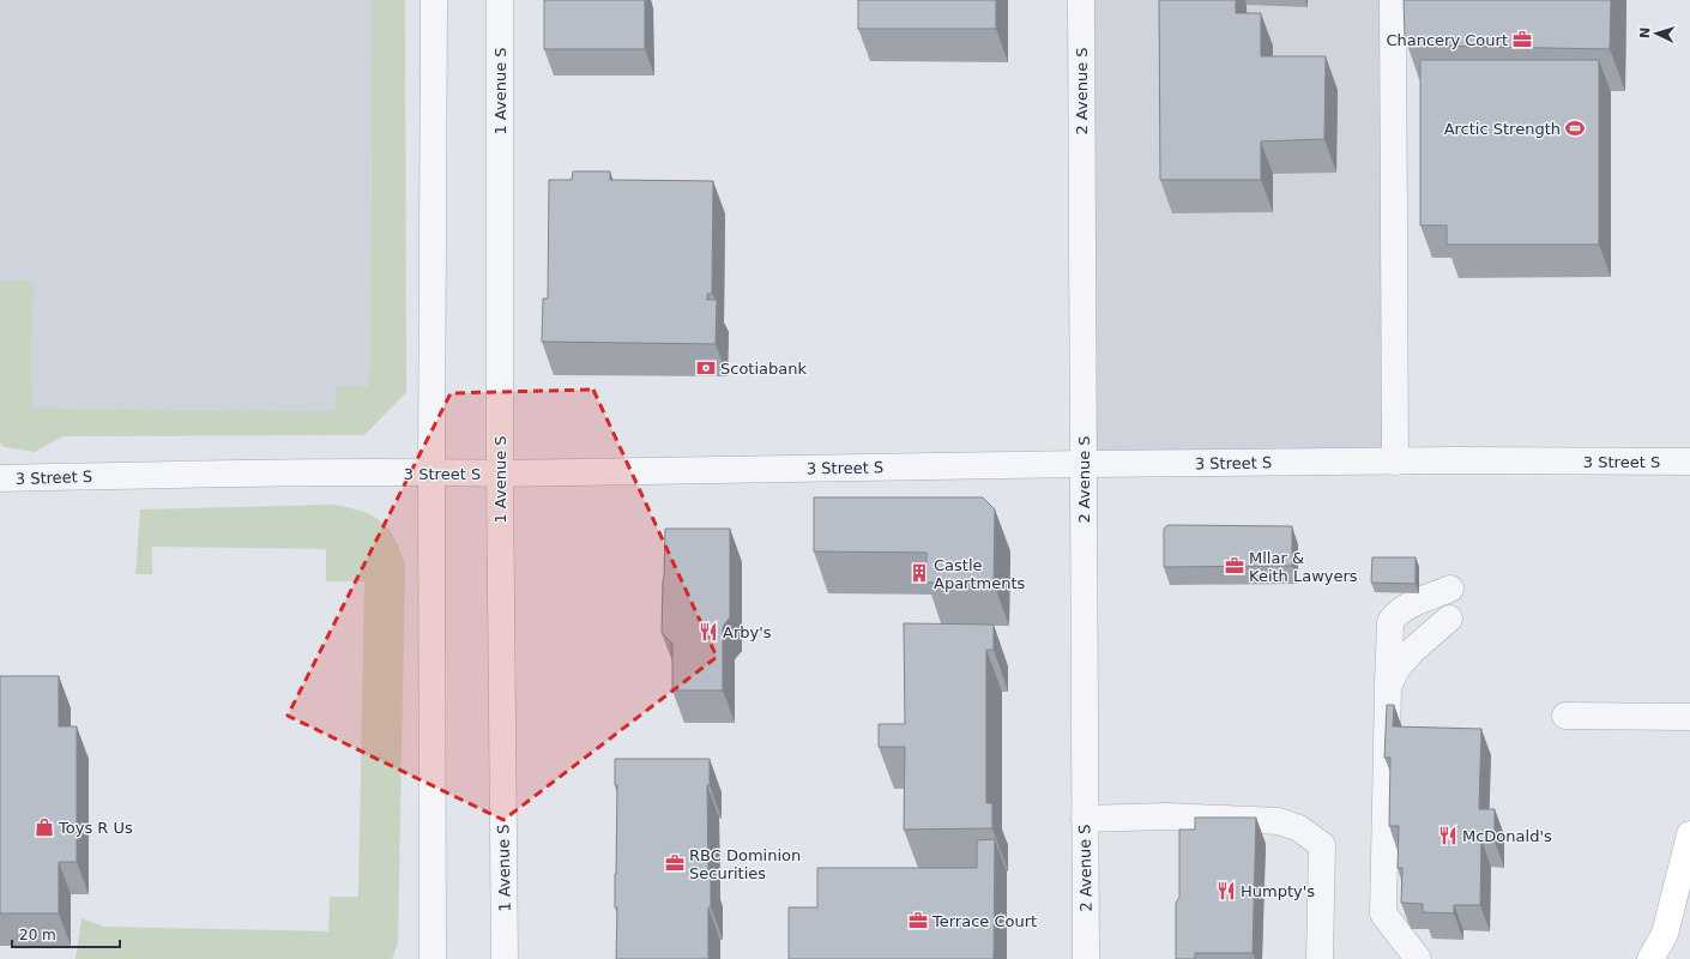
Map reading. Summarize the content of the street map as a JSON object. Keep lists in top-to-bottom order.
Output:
{
  "streets": {
    "street": ["1 Avenue S", "2 Avenue S", "3 Street S"]
  },
  "crossings": [
    ["1 Avenue S", "3 Street S"],
    ["2 Avenue S", "3 Street S"]
  ],
  "places": {
    "office": [
      "Chancery Court",
      "Mllar & Keith Lawyers",
      "RBC Dominion Securities",
      "Terrace Court"
    ],
    "sports": ["Arctic Strength"],
    "bank": ["Scotiabank"],
    "building": ["Castle Apartments"],
    "restaurant": ["Arby's", "McDonald's", "Humpty's"],
    "shop": ["Toys R Us"]
  },
  "scale_bar": "20 m",
  "north": "left"
}
